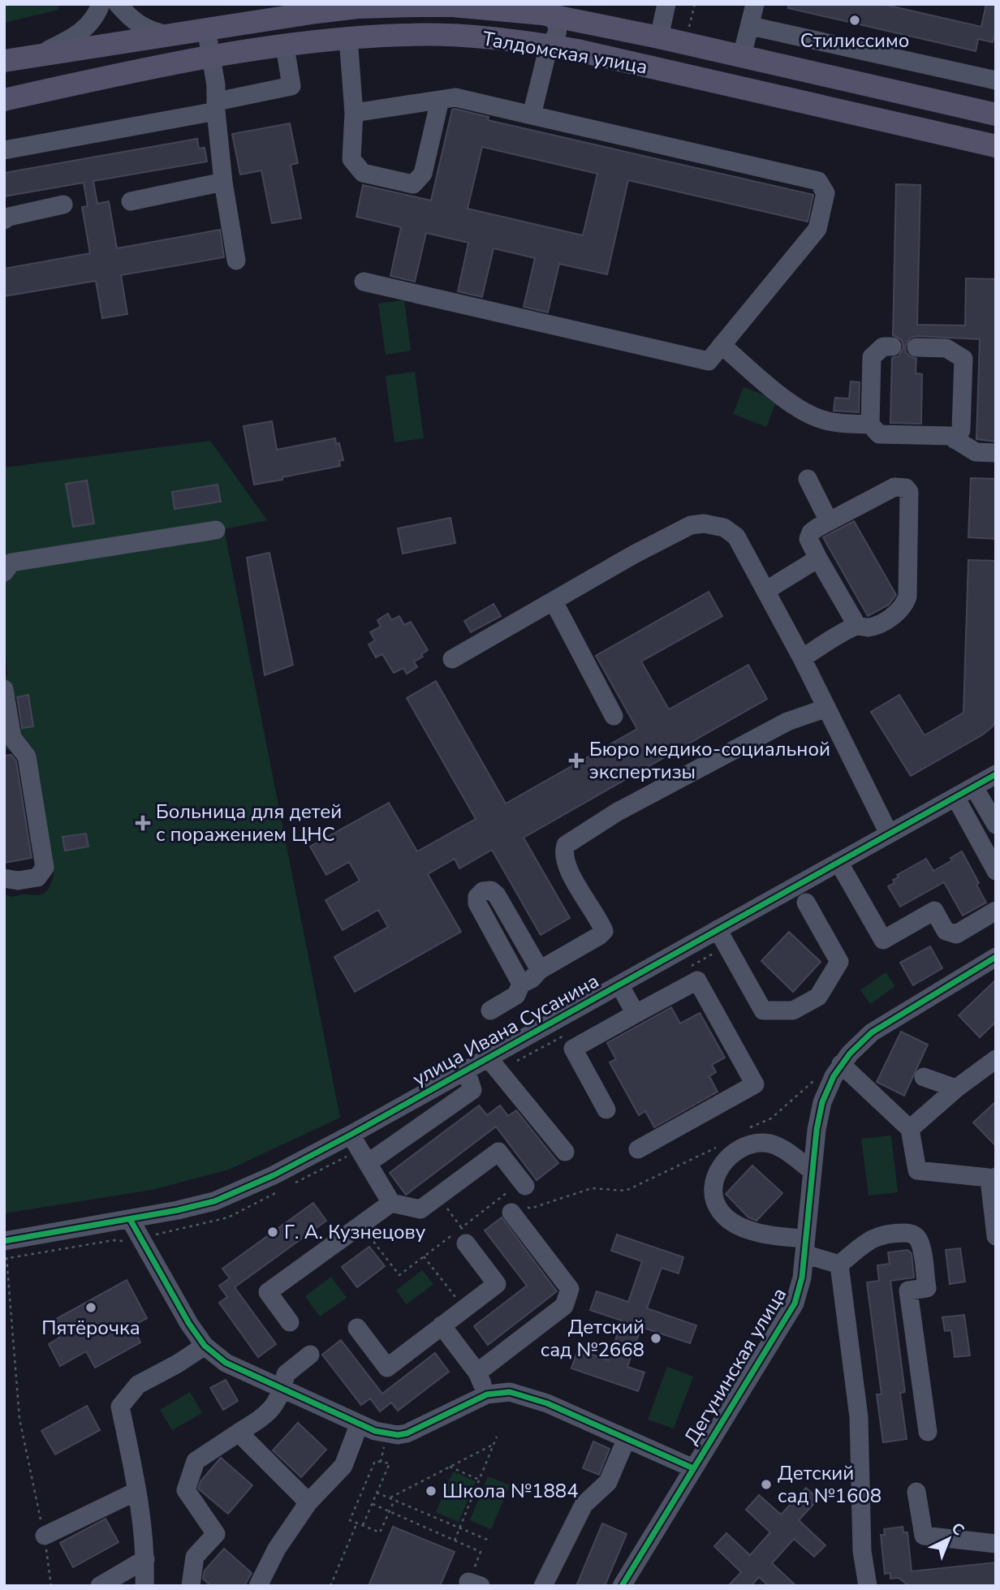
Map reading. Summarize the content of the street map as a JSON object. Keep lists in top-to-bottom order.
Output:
{
  "streets": {
    "main road": ["Талдомская улица"],
    "street": ["улица Ивана Сусанина", "Дегунинская улица"]
  },
  "places": {
    "other": [
      "Стилиссимо",
      "Г. А. Кузнецову",
      "Пятёрочка",
      "Детский сад №2668",
      "Детский сад №1608",
      "Школа №1884"
    ],
    "health": ["Бюро медико-социальной экспертизы", "Больница для детей с поражением ЦНС"]
  },
  "north": "top right"
}
